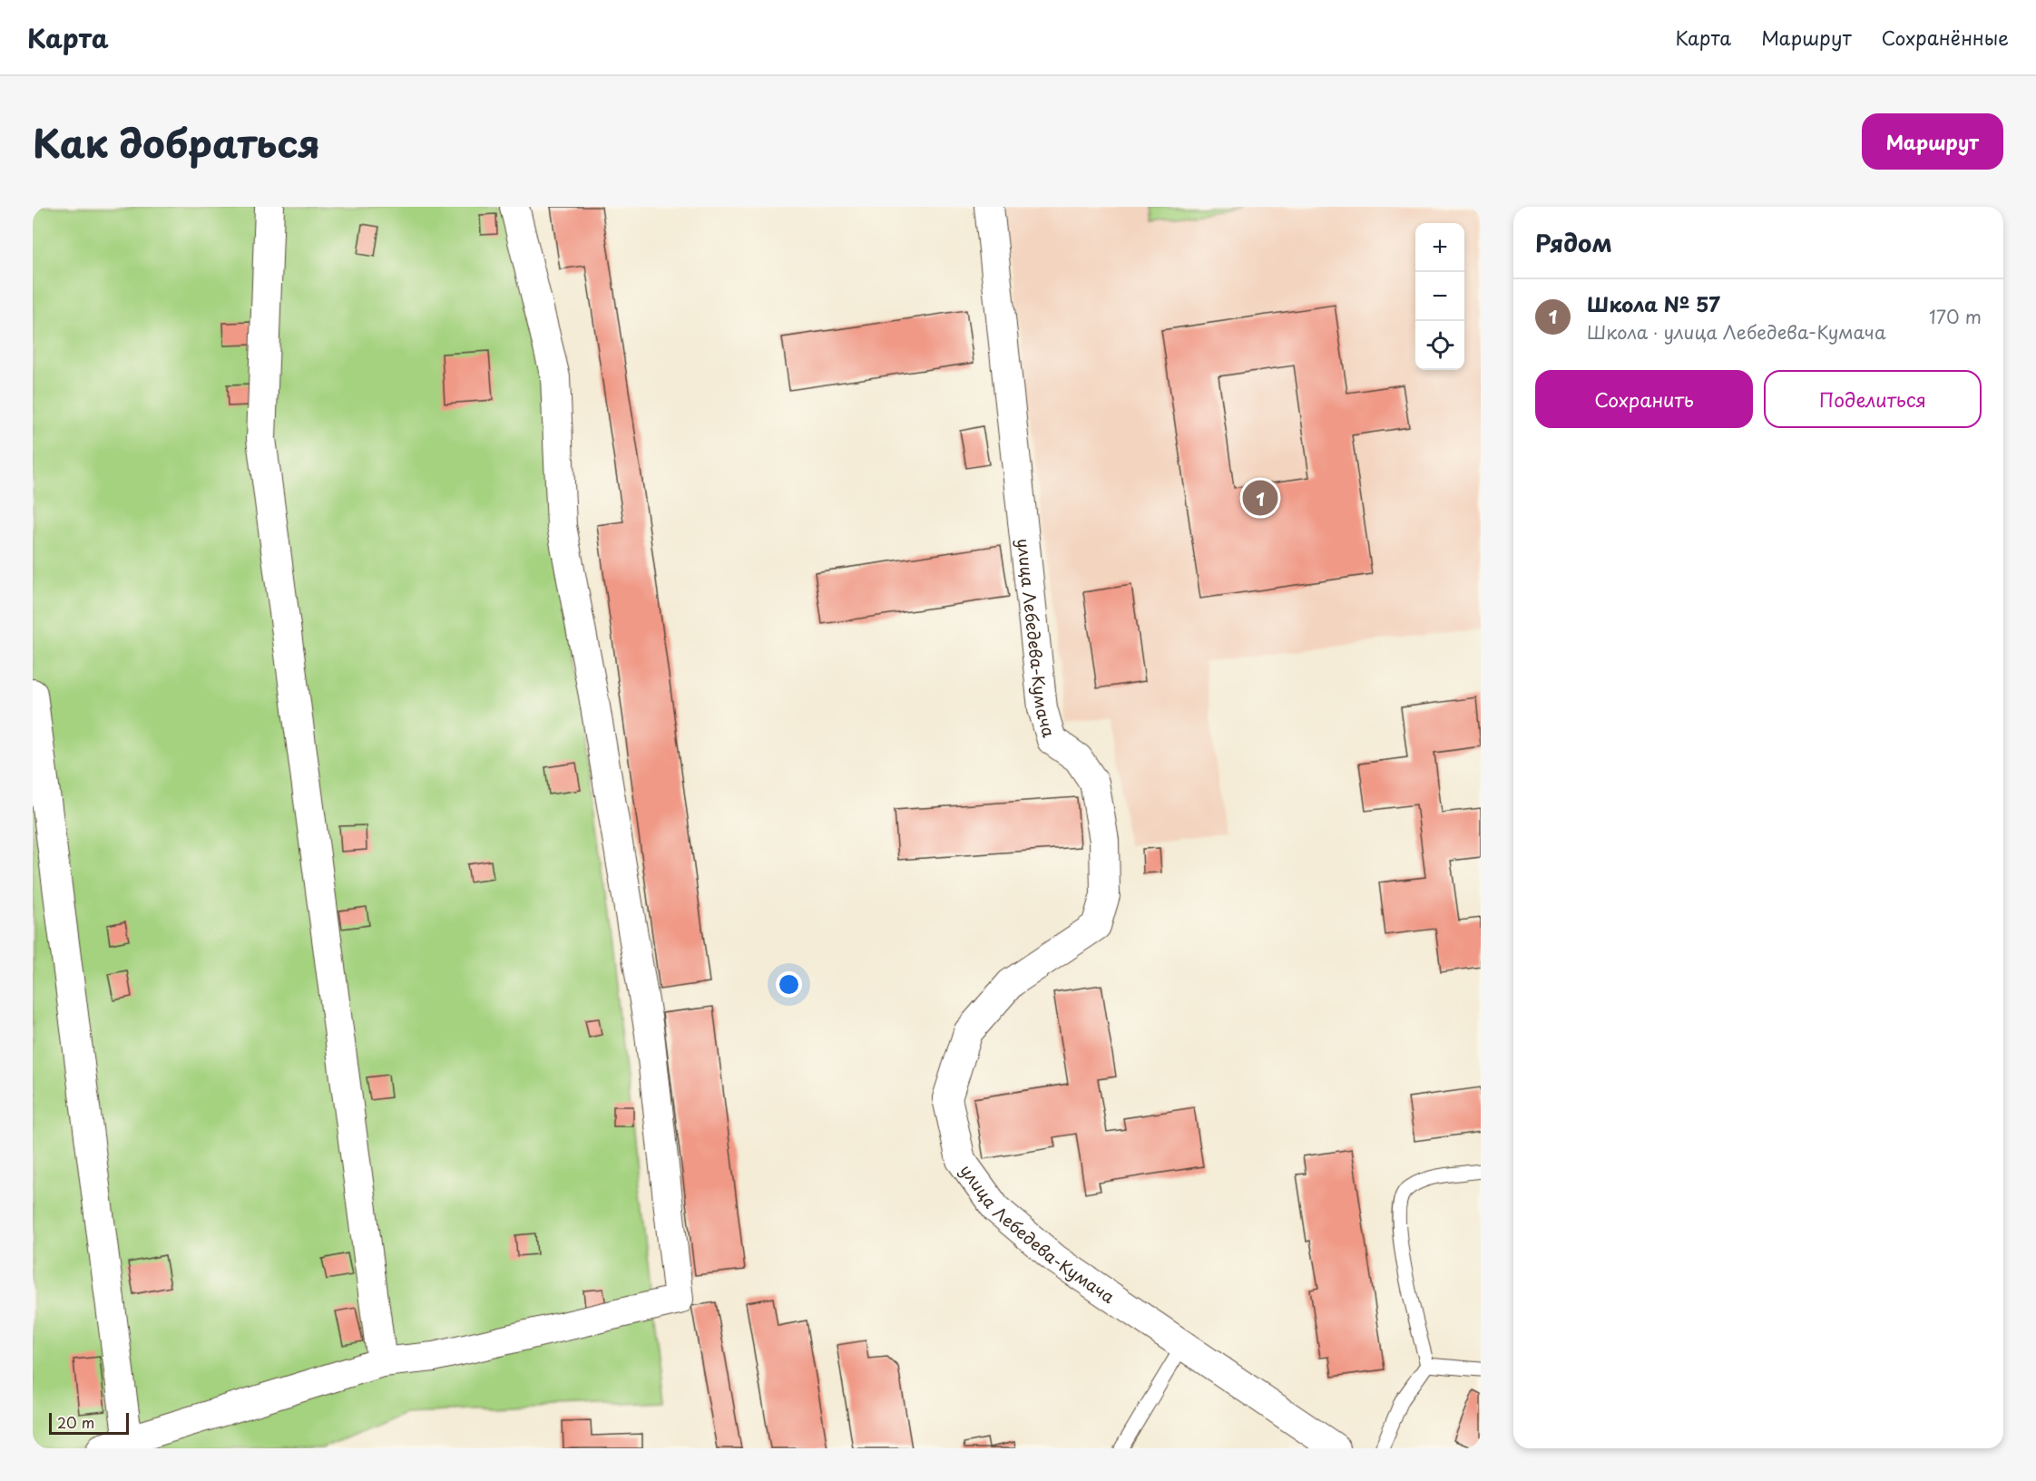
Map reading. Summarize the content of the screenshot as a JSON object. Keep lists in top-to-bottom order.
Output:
{
  "streets": {
    "street": ["улица Лебедева-Кумача"]
  },
  "scale_bar": "20 m",
  "page": {
    "header": "Карта",
    "nav": ["Карта", "Маршрут", "Сохранённые"],
    "title": "Как добраться",
    "buttons": [
      "Маршрут",
      ["Сохранить", "Поделиться"]
    ],
    "heading": "Рядом",
    "map_buttons": ["+", "−"],
    "list": [
      {
        "mark": "1",
        "name": "Школа № 57",
        "note": "Школа · улица Лебедева-Кумача",
        "value": "170 m"
      }
    ],
    "pins": "1",
    "scale": "20 m"
  }
}
